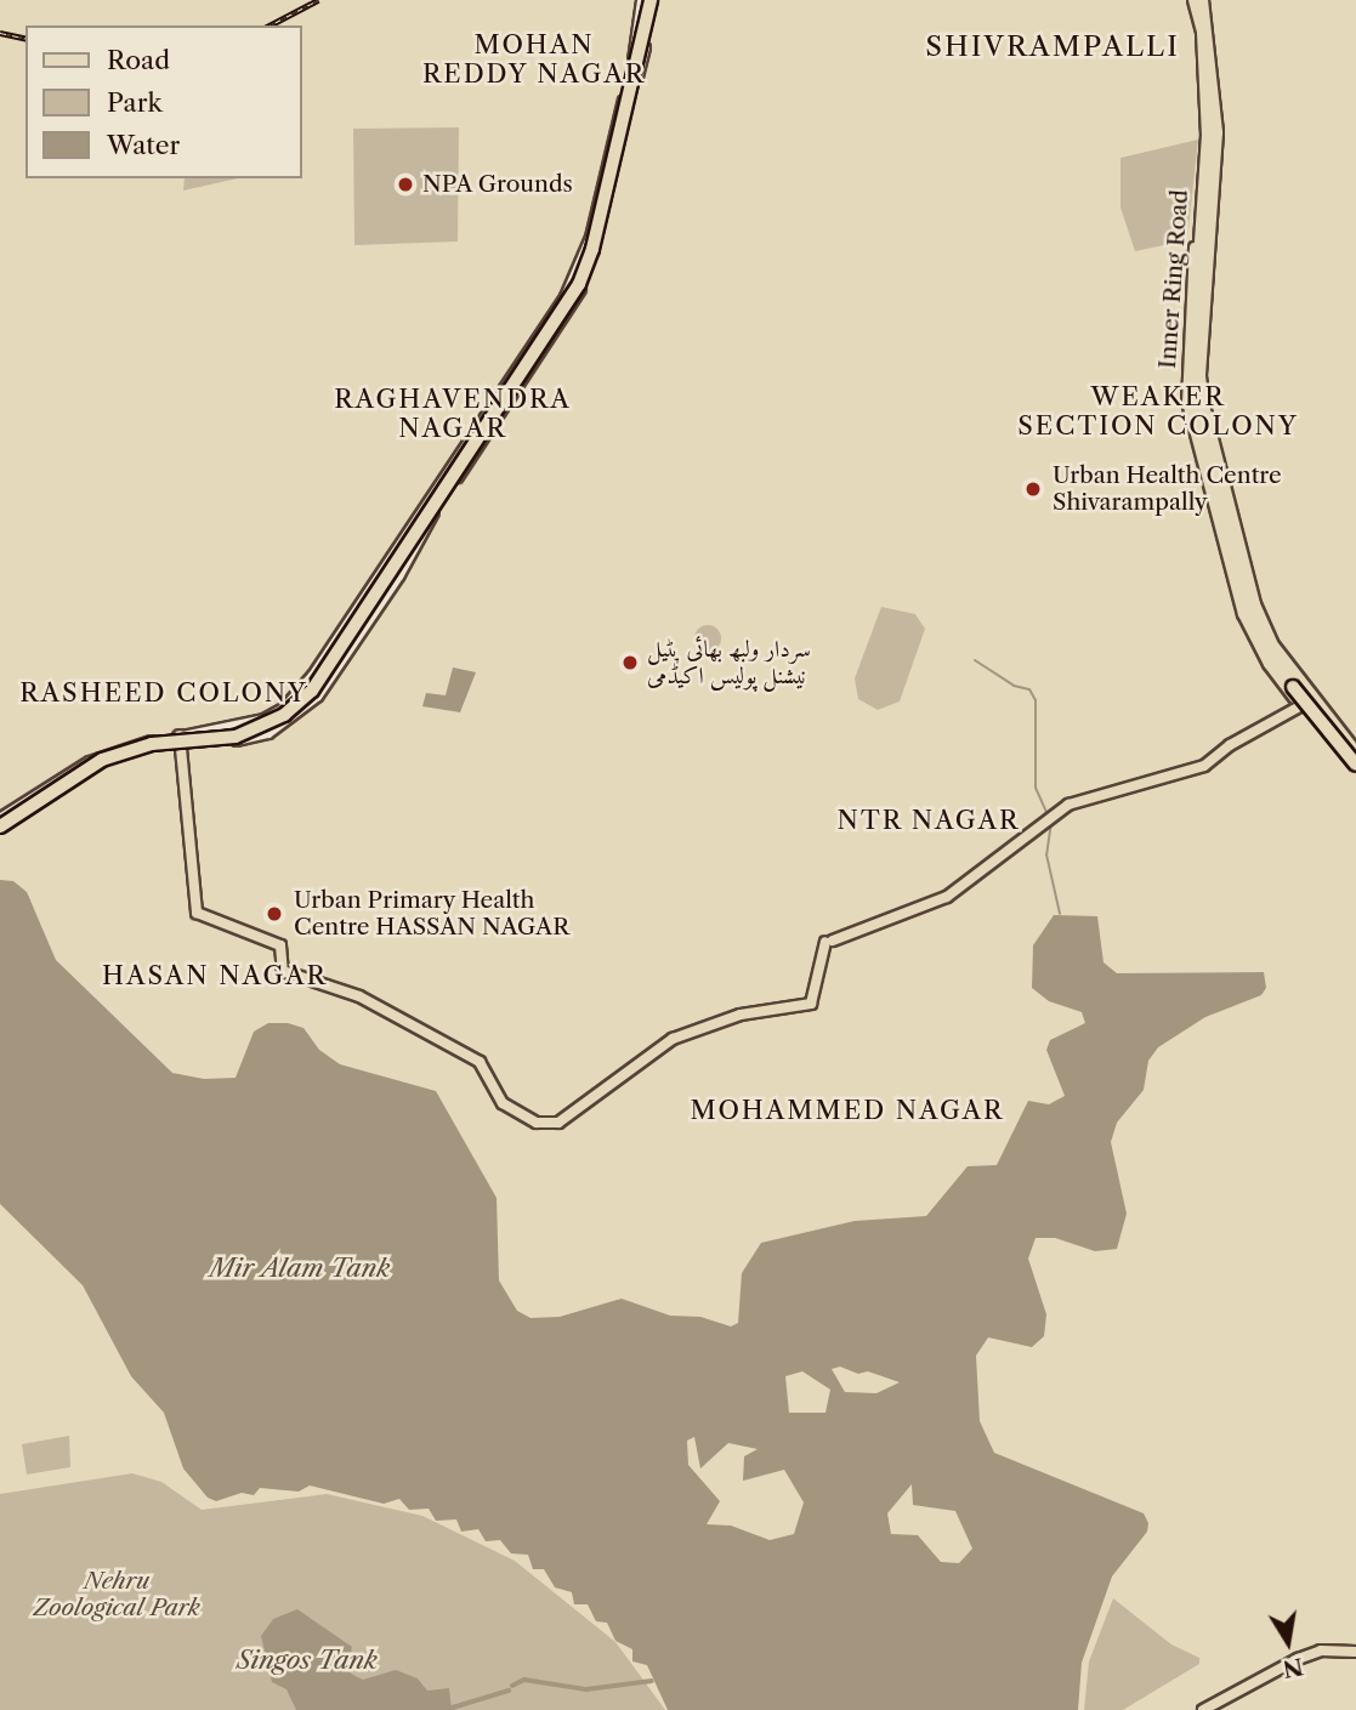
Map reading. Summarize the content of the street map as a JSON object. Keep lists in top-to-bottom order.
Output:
{
  "streets": {
    "main road": ["Inner Ring Road"]
  },
  "districts": [
    "MOHAN REDDY NAGAR",
    "SHIVRAMPALLI",
    "WEAKER SECTION COLONY",
    "RAGHAVENDRA NAGAR",
    "RASHEED COLONY",
    "NTR NAGAR",
    "HASAN NAGAR",
    "MOHAMMED NAGAR"
  ],
  "water": ["Mir Alam Tank", "Singos Tank"],
  "parks": ["Nehru Zoological Park"],
  "places": [
    "NPA Grounds",
    "Urban Health Centre Shivarampally",
    "سردار ولبھ بھائی پٹیل نیشنل پولیس اکیڈمی",
    "Urban Primary Health Centre HASSAN NAGAR"
  ],
  "legend": ["Road", "Park", "Water"],
  "north": "bottom"
}
